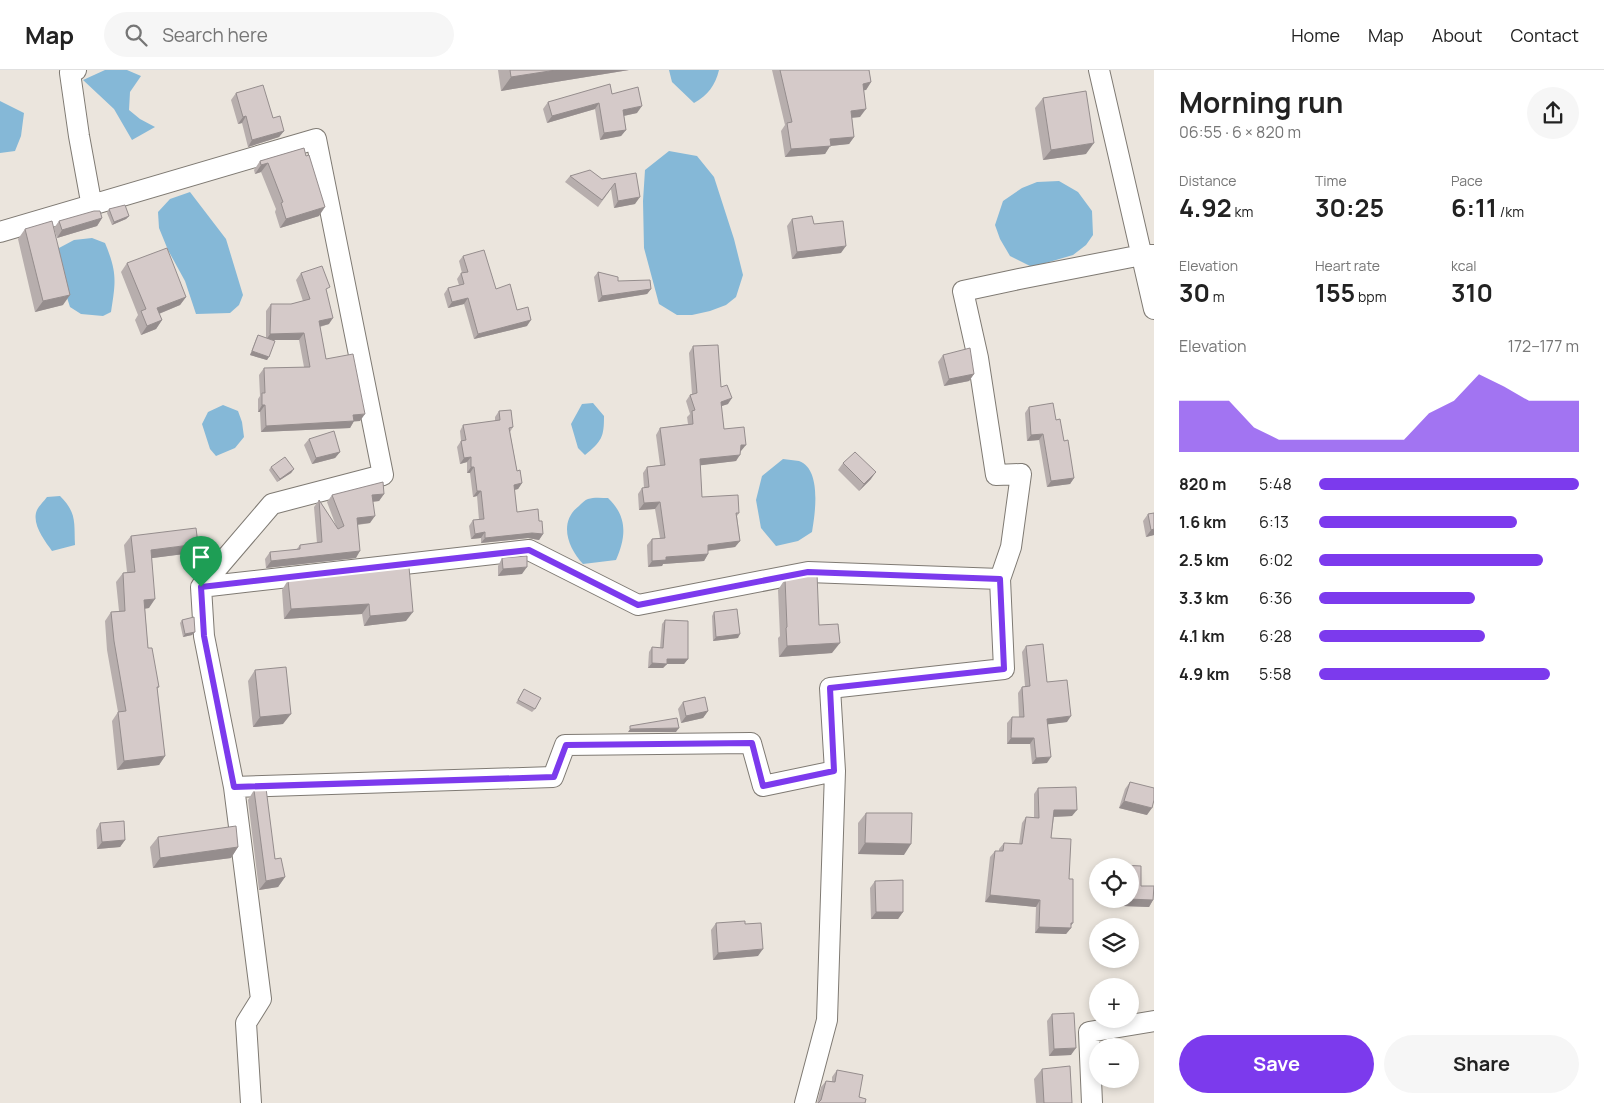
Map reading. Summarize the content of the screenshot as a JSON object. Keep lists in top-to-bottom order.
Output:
{
  "page": {
    "header": "Map",
    "search": "Search here",
    "nav": [
      "Home",
      "Map",
      "About",
      "Contact"
    ],
    "heading": ["Morning run", "06:55 · 6 × 820 m"],
    "stats": [
      ["Distance", "4.92 km"],
      ["Time", "30:25"],
      ["Pace", "6:11 /km"],
      ["Elevation", "30 m"],
      ["Heart rate", "155 bpm"],
      ["kcal", "310"]
    ],
    "chart": ["Elevation", "172–177 m"],
    "list": [
      {
        "name": "820 m",
        "note": "5:48"
      },
      {
        "name": "1.6 km",
        "note": "6:13"
      },
      {
        "name": "2.5 km",
        "note": "6:02"
      },
      {
        "name": "3.3 km",
        "note": "6:36"
      },
      {
        "name": "4.1 km",
        "note": "6:28"
      },
      {
        "name": "4.9 km",
        "note": "5:58"
      }
    ],
    "map_buttons": ["+", "−"],
    "buttons": ["Save", "Share"]
  }
}
